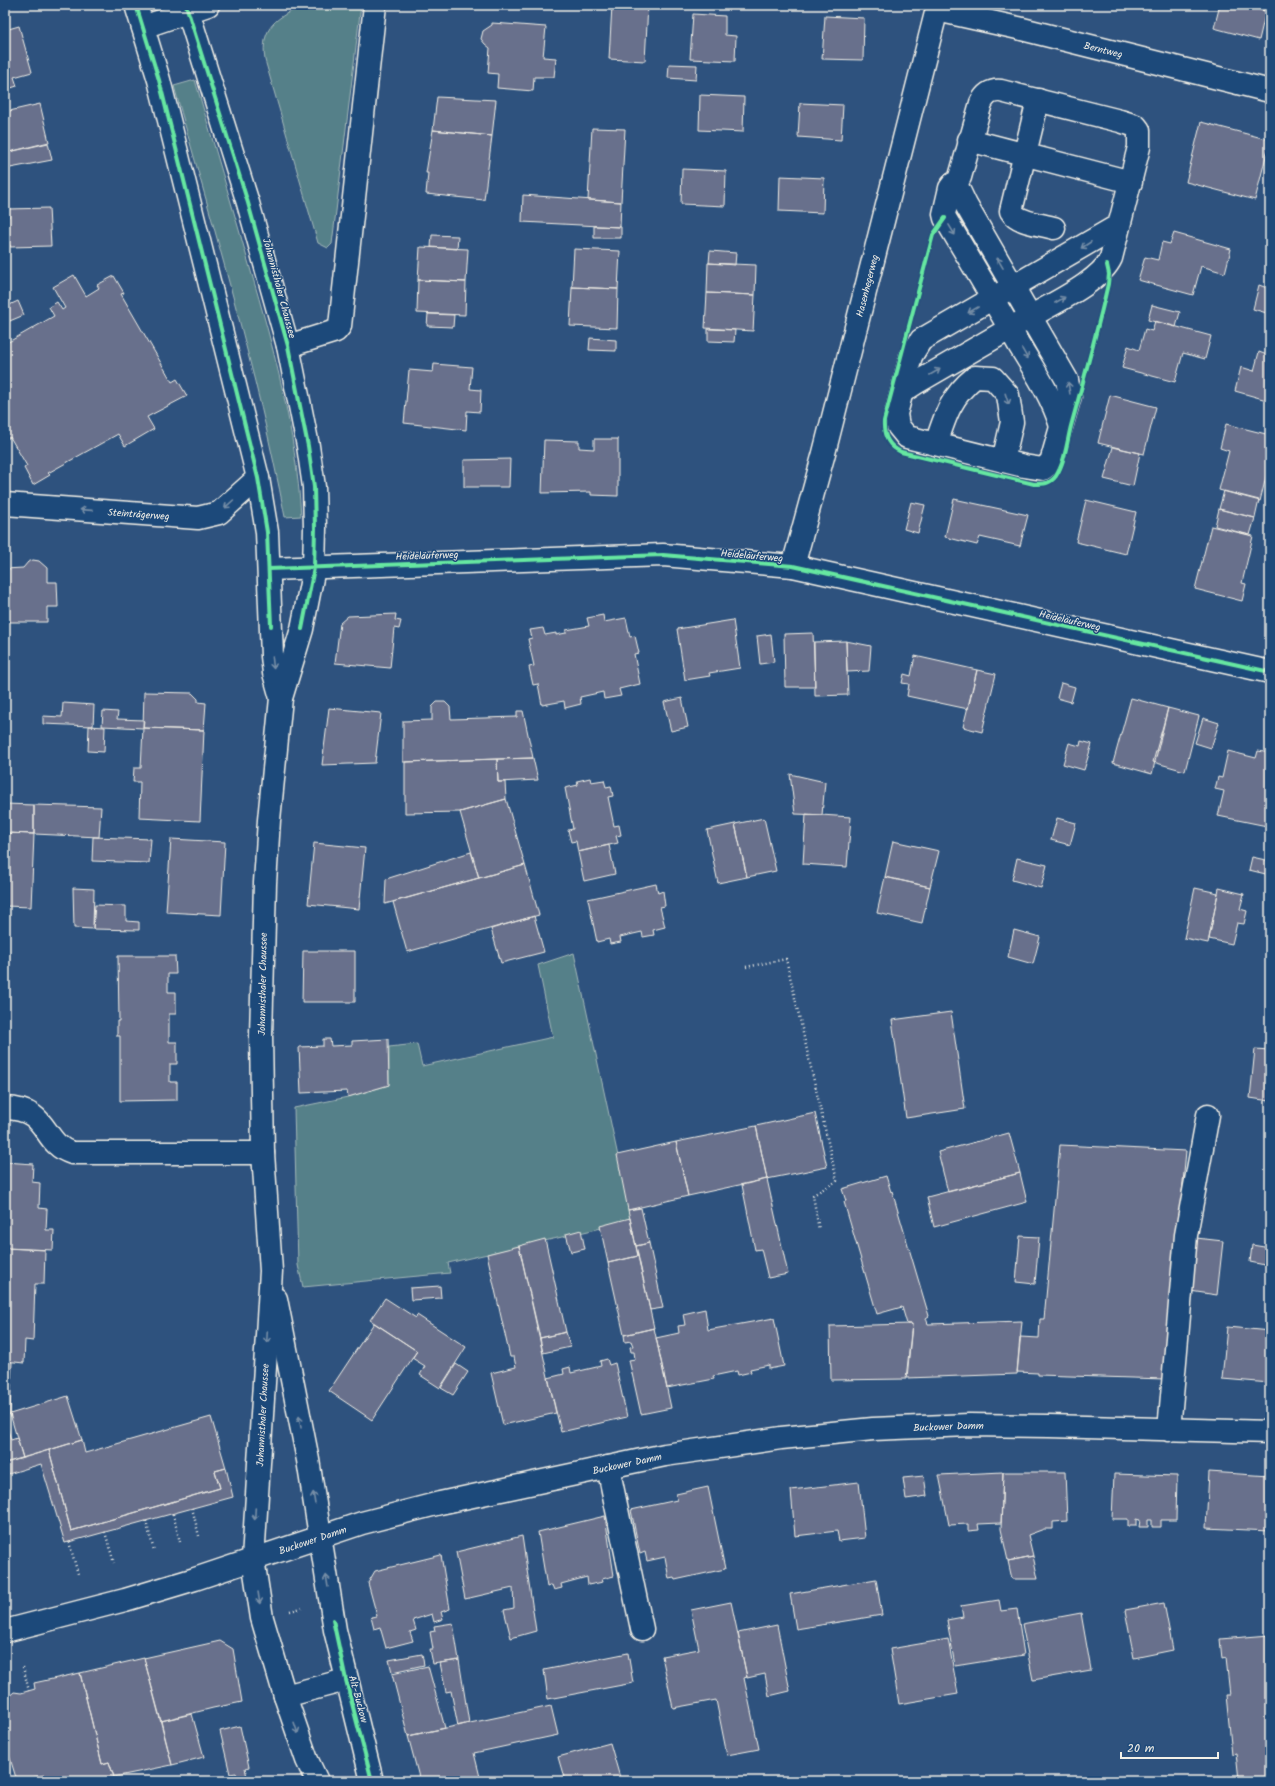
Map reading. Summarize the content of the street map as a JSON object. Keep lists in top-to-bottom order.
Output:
{
  "streets": {
    "main road": [
      "Berntweg",
      "Hasenhegerweg",
      "Johannisthaler Chaussee",
      "Steinträgerweg",
      "Heideläuferweg",
      "Buckower Damm",
      "Alt-Buckow"
    ]
  },
  "crossings": [
    ["Berntweg", "Hasenhegerweg"],
    ["Hasenhegerweg", "Heideläuferweg"],
    ["Johannisthaler Chaussee", "Steinträgerweg"],
    ["Johannisthaler Chaussee", "Heideläuferweg"],
    ["Johannisthaler Chaussee", "Buckower Damm"],
    ["Johannisthaler Chaussee", "Alt-Buckow"],
    ["Buckower Damm", "Alt-Buckow"]
  ],
  "one_way": ["Steinträgerweg"],
  "scale_bar": "20 m"
}
